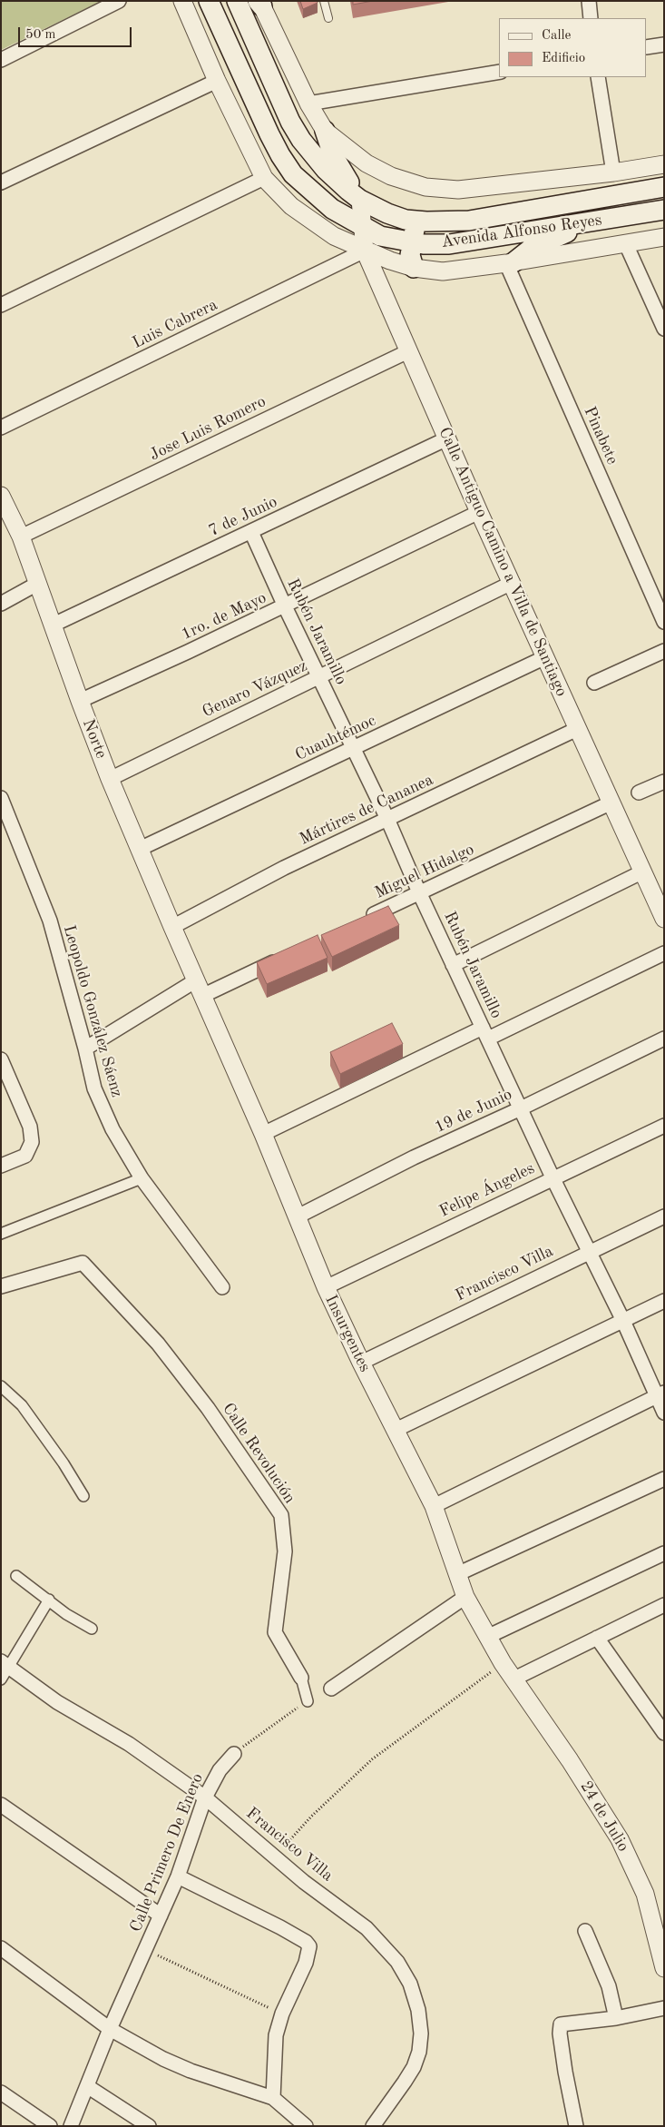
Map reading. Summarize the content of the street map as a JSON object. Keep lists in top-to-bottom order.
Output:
{
  "streets": {
    "main road": ["Avenida Alfonso Reyes"],
    "street": [
      "Luis Cabrera",
      "Jose Luis Romero",
      "Pinabete",
      "7 de Junio",
      "Calle Antiguo Camino a Villa de Santiago",
      "1ro. de Mayo",
      "Rubén Jaramillo",
      "Genaro Vázquez",
      "Cuauhtémoc",
      "Norte",
      "Mártires de Cananea",
      "Miguel Hidalgo",
      "Leopoldo González Sáenz",
      "19 de Junio",
      "Felipe Ángeles",
      "Francisco Villa",
      "Insurgentes",
      "Calle Revolución",
      "24 de Julio",
      "Calle Primero De Enero"
    ]
  },
  "crossings": [
    ["Avenida Alfonso Reyes", "Calle Antiguo Camino a Villa de Santiago"],
    ["Luis Cabrera", "Calle Antiguo Camino a Villa de Santiago"],
    ["Jose Luis Romero", "Calle Antiguo Camino a Villa de Santiago"],
    ["Jose Luis Romero", "Norte"],
    ["7 de Junio", "Calle Antiguo Camino a Villa de Santiago"],
    ["7 de Junio", "Rubén Jaramillo"],
    ["7 de Junio", "Norte"],
    ["Calle Antiguo Camino a Villa de Santiago", "1ro. de Mayo"],
    ["Calle Antiguo Camino a Villa de Santiago", "Genaro Vázquez"],
    ["Calle Antiguo Camino a Villa de Santiago", "Cuauhtémoc"],
    ["Calle Antiguo Camino a Villa de Santiago", "Mártires de Cananea"],
    ["Calle Antiguo Camino a Villa de Santiago", "Miguel Hidalgo"],
    ["1ro. de Mayo", "Rubén Jaramillo"],
    ["1ro. de Mayo", "Norte"],
    ["Rubén Jaramillo", "Genaro Vázquez"],
    ["Rubén Jaramillo", "Cuauhtémoc"],
    ["Rubén Jaramillo", "Mártires de Cananea"],
    ["Rubén Jaramillo", "Miguel Hidalgo"],
    ["Rubén Jaramillo", "19 de Junio"],
    ["Rubén Jaramillo", "Felipe Ángeles"],
    ["Rubén Jaramillo", "Francisco Villa"],
    ["Genaro Vázquez", "Norte"],
    ["Cuauhtémoc", "Norte"],
    ["Norte", "Mártires de Cananea"],
    ["Norte", "Insurgentes"],
    ["19 de Junio", "Insurgentes"],
    ["Felipe Ángeles", "Insurgentes"],
    ["Francisco Villa", "Insurgentes"],
    ["Francisco Villa", "Calle Primero De Enero"],
    ["Insurgentes", "24 de Julio"]
  ],
  "legend": ["Calle", "Edificio"],
  "scale_bar": "50 m"
}
